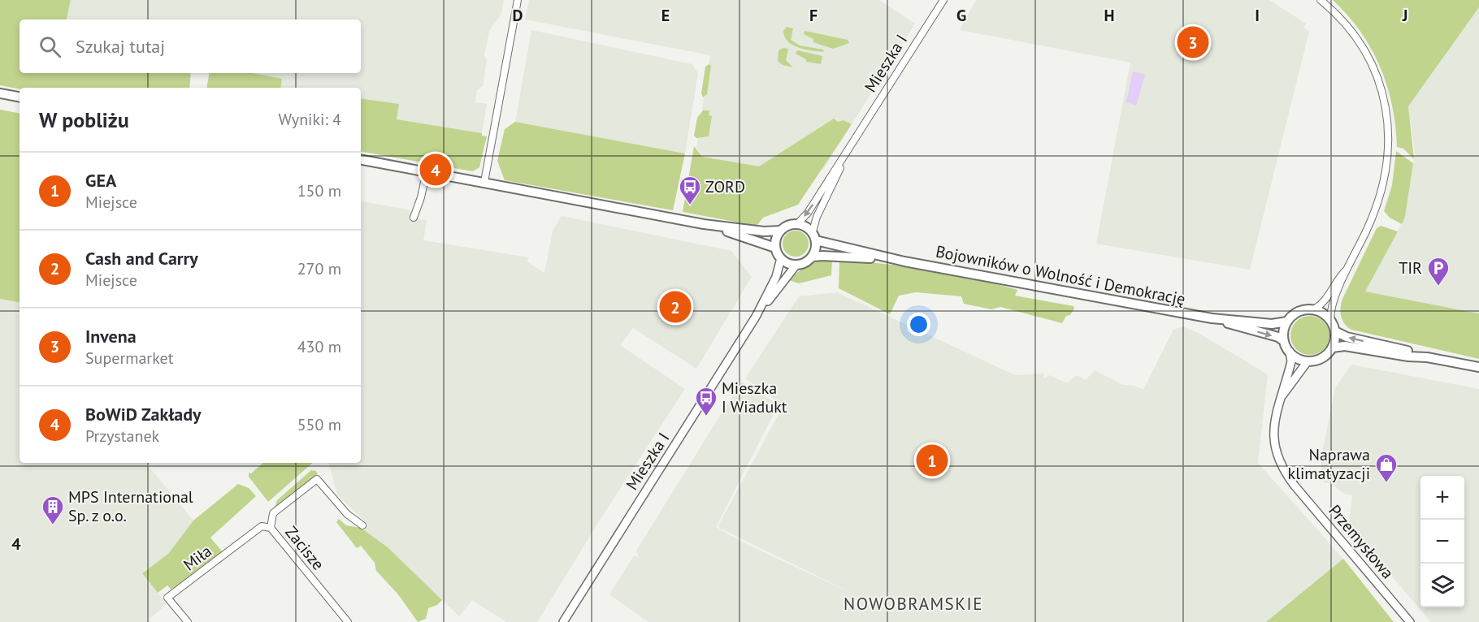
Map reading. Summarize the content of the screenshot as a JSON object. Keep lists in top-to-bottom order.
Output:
{
  "streets": {
    "main road": ["Bojowników o Wolność i Demokrację"],
    "street": [
      "Mieszka I",
      "Przemysłowa",
      "Zacisze",
      "Miła"
    ]
  },
  "crossings": [
    ["Mieszka I", "Bojowników o Wolność i Demokrację"],
    ["Bojowników o Wolność i Demokrację", "Przemysłowa"],
    ["Zacisze", "Miła"]
  ],
  "districts": ["NOWOBRAMSKIE"],
  "places": {
    "bus stop": ["ZORD", "Mieszka I Wiadukt"],
    "parking": ["TIR"],
    "shop": ["Naprawa klimatyzacji"],
    "building": ["MPS International Sp. z o.o."]
  },
  "page": {
    "search": "Szukaj tutaj",
    "pins": [
      "3",
      "4",
      "2",
      "1"
    ],
    "heading": ["W pobliżu", "Wyniki: 4"],
    "list": [
      {
        "mark": "1",
        "name": "GEA",
        "note": "Miejsce",
        "value": "150 m"
      },
      {
        "mark": "2",
        "name": "Cash and Carry",
        "note": "Miejsce",
        "value": "270 m"
      },
      {
        "mark": "3",
        "name": "Invena",
        "note": "Supermarket",
        "value": "430 m"
      },
      {
        "mark": "4",
        "name": "BoWiD Zakłady",
        "note": "Przystanek",
        "value": "550 m"
      }
    ],
    "map_buttons": ["+", "−"]
  },
  "grid": {
    "columns": [
      "D",
      "E",
      "F",
      "G",
      "H",
      "I",
      "J"
    ],
    "rows": ["4"]
  }
}
